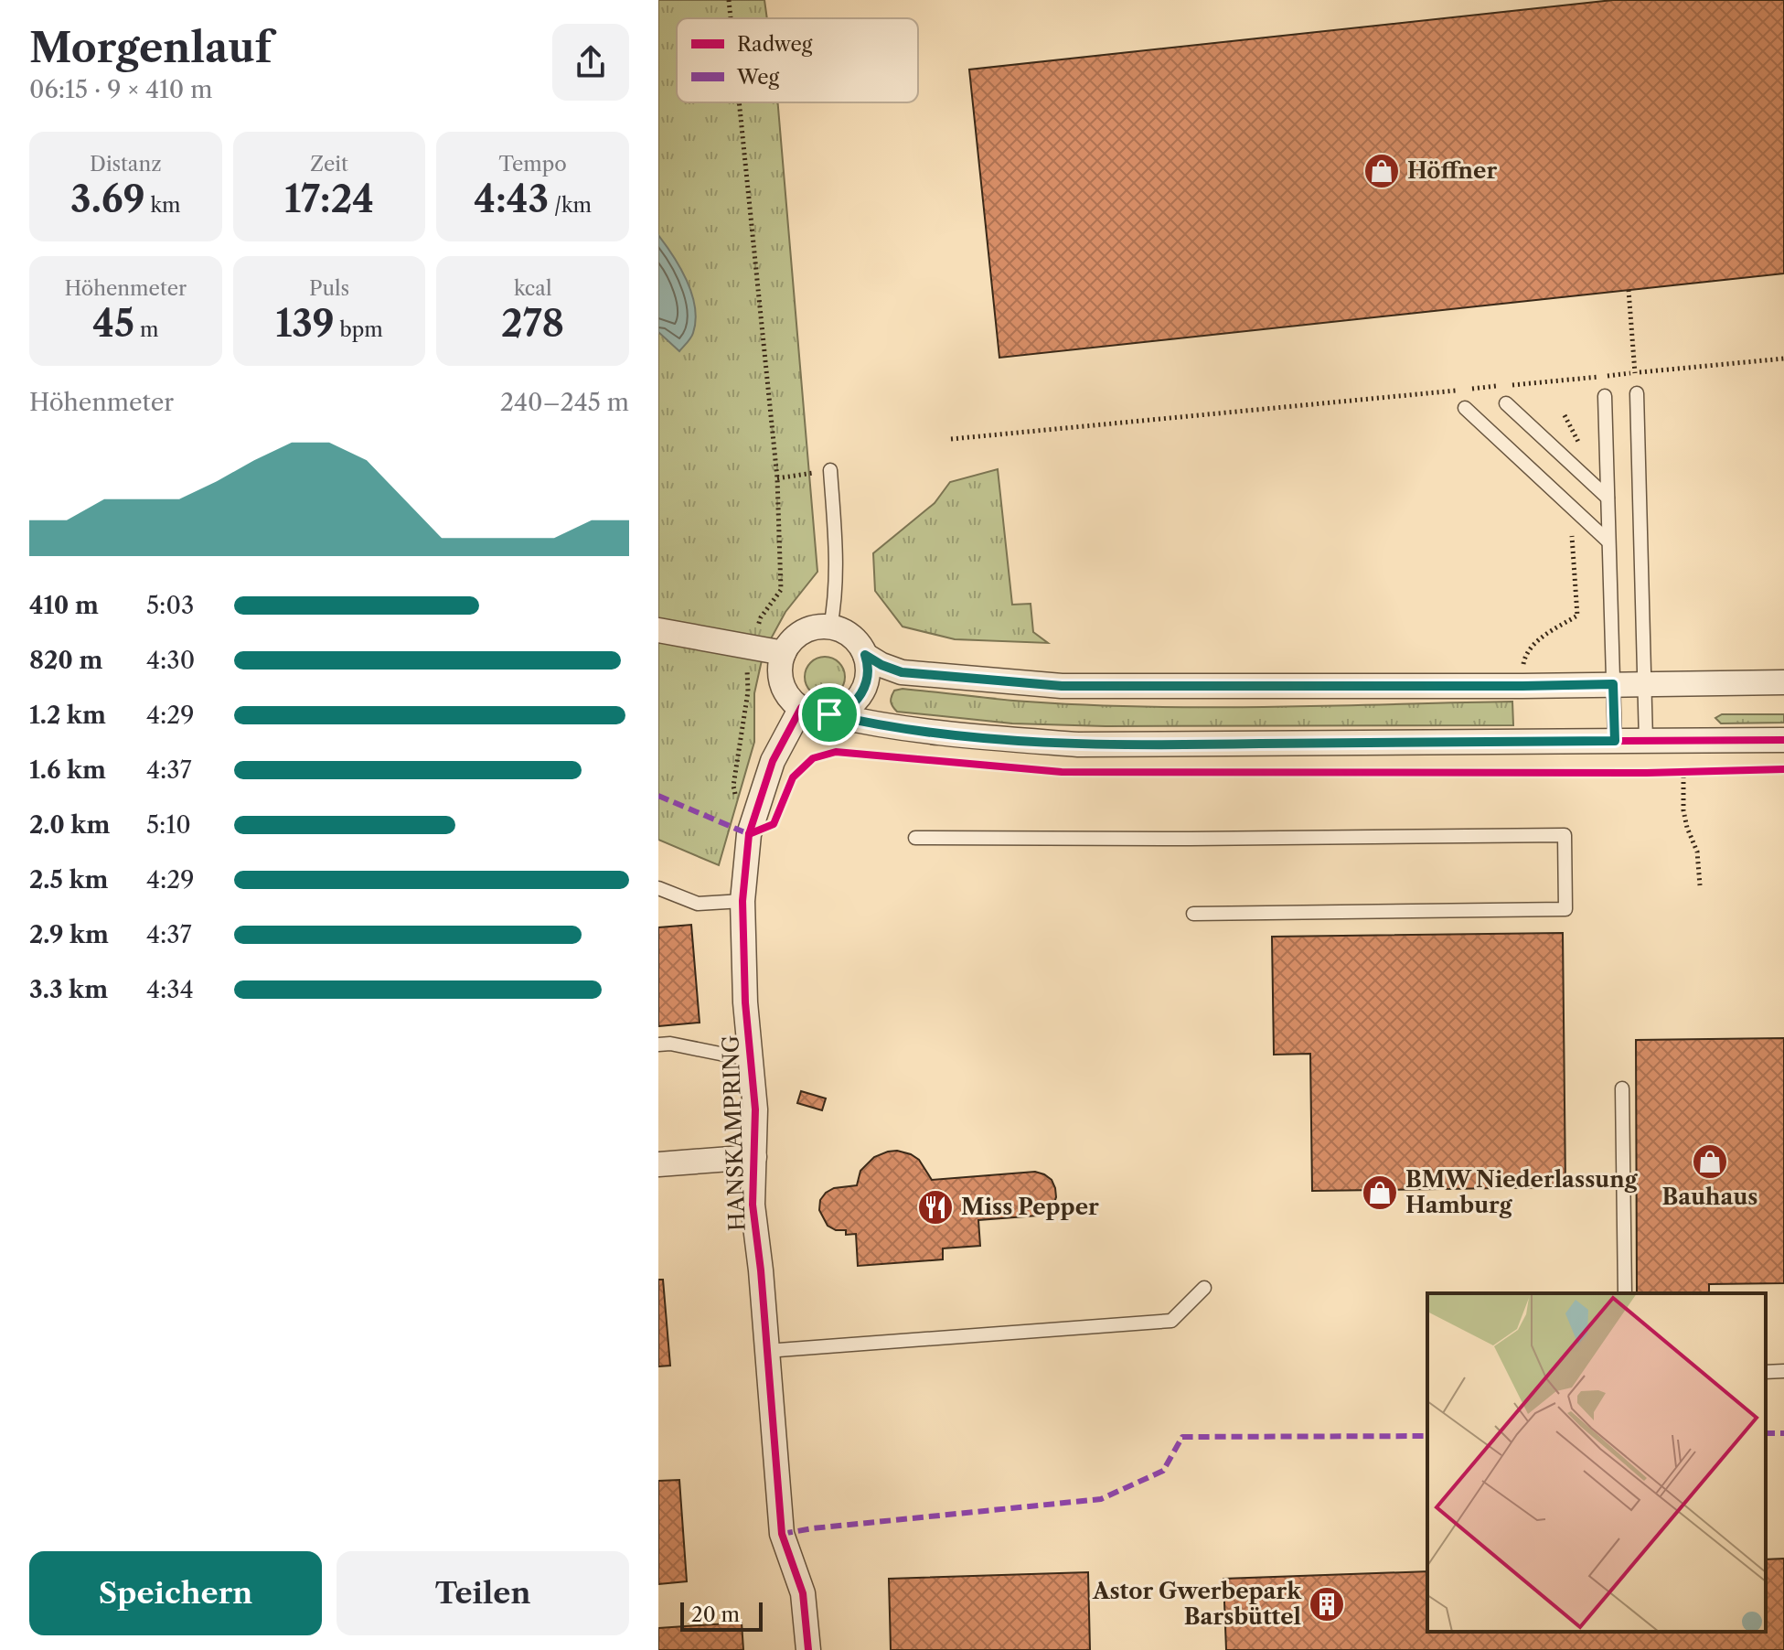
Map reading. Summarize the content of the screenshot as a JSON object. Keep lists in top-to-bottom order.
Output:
{
  "streets": {
    "street": ["HANSKAMPRING"]
  },
  "places": {
    "shop": ["Höffner", "Bauhaus", "BMW Niederlassung Hamburg"],
    "restaurant": ["Miss Pepper"],
    "building": ["Astor Gwerbepark Barsbüttel"]
  },
  "legend": ["Radweg", "Weg"],
  "scale_bar": "20 m",
  "page": {
    "heading": ["Morgenlauf", "06:15 · 9 × 410 m"],
    "stats": [
      ["Distanz", "3.69 km"],
      ["Zeit", "17:24"],
      ["Tempo", "4:43 /km"],
      ["Höhenmeter", "45 m"],
      ["Puls", "139 bpm"],
      ["kcal", "278"]
    ],
    "chart": ["Höhenmeter", "240–245 m"],
    "list": [
      {
        "name": "410 m",
        "note": "5:03"
      },
      {
        "name": "820 m",
        "note": "4:30"
      },
      {
        "name": "1.2 km",
        "note": "4:29"
      },
      {
        "name": "1.6 km",
        "note": "4:37"
      },
      {
        "name": "2.0 km",
        "note": "5:10"
      },
      {
        "name": "2.5 km",
        "note": "4:29"
      },
      {
        "name": "2.9 km",
        "note": "4:37"
      },
      {
        "name": "3.3 km",
        "note": "4:34"
      }
    ],
    "buttons": ["Speichern", "Teilen"],
    "scale": "20 m"
  }
}
